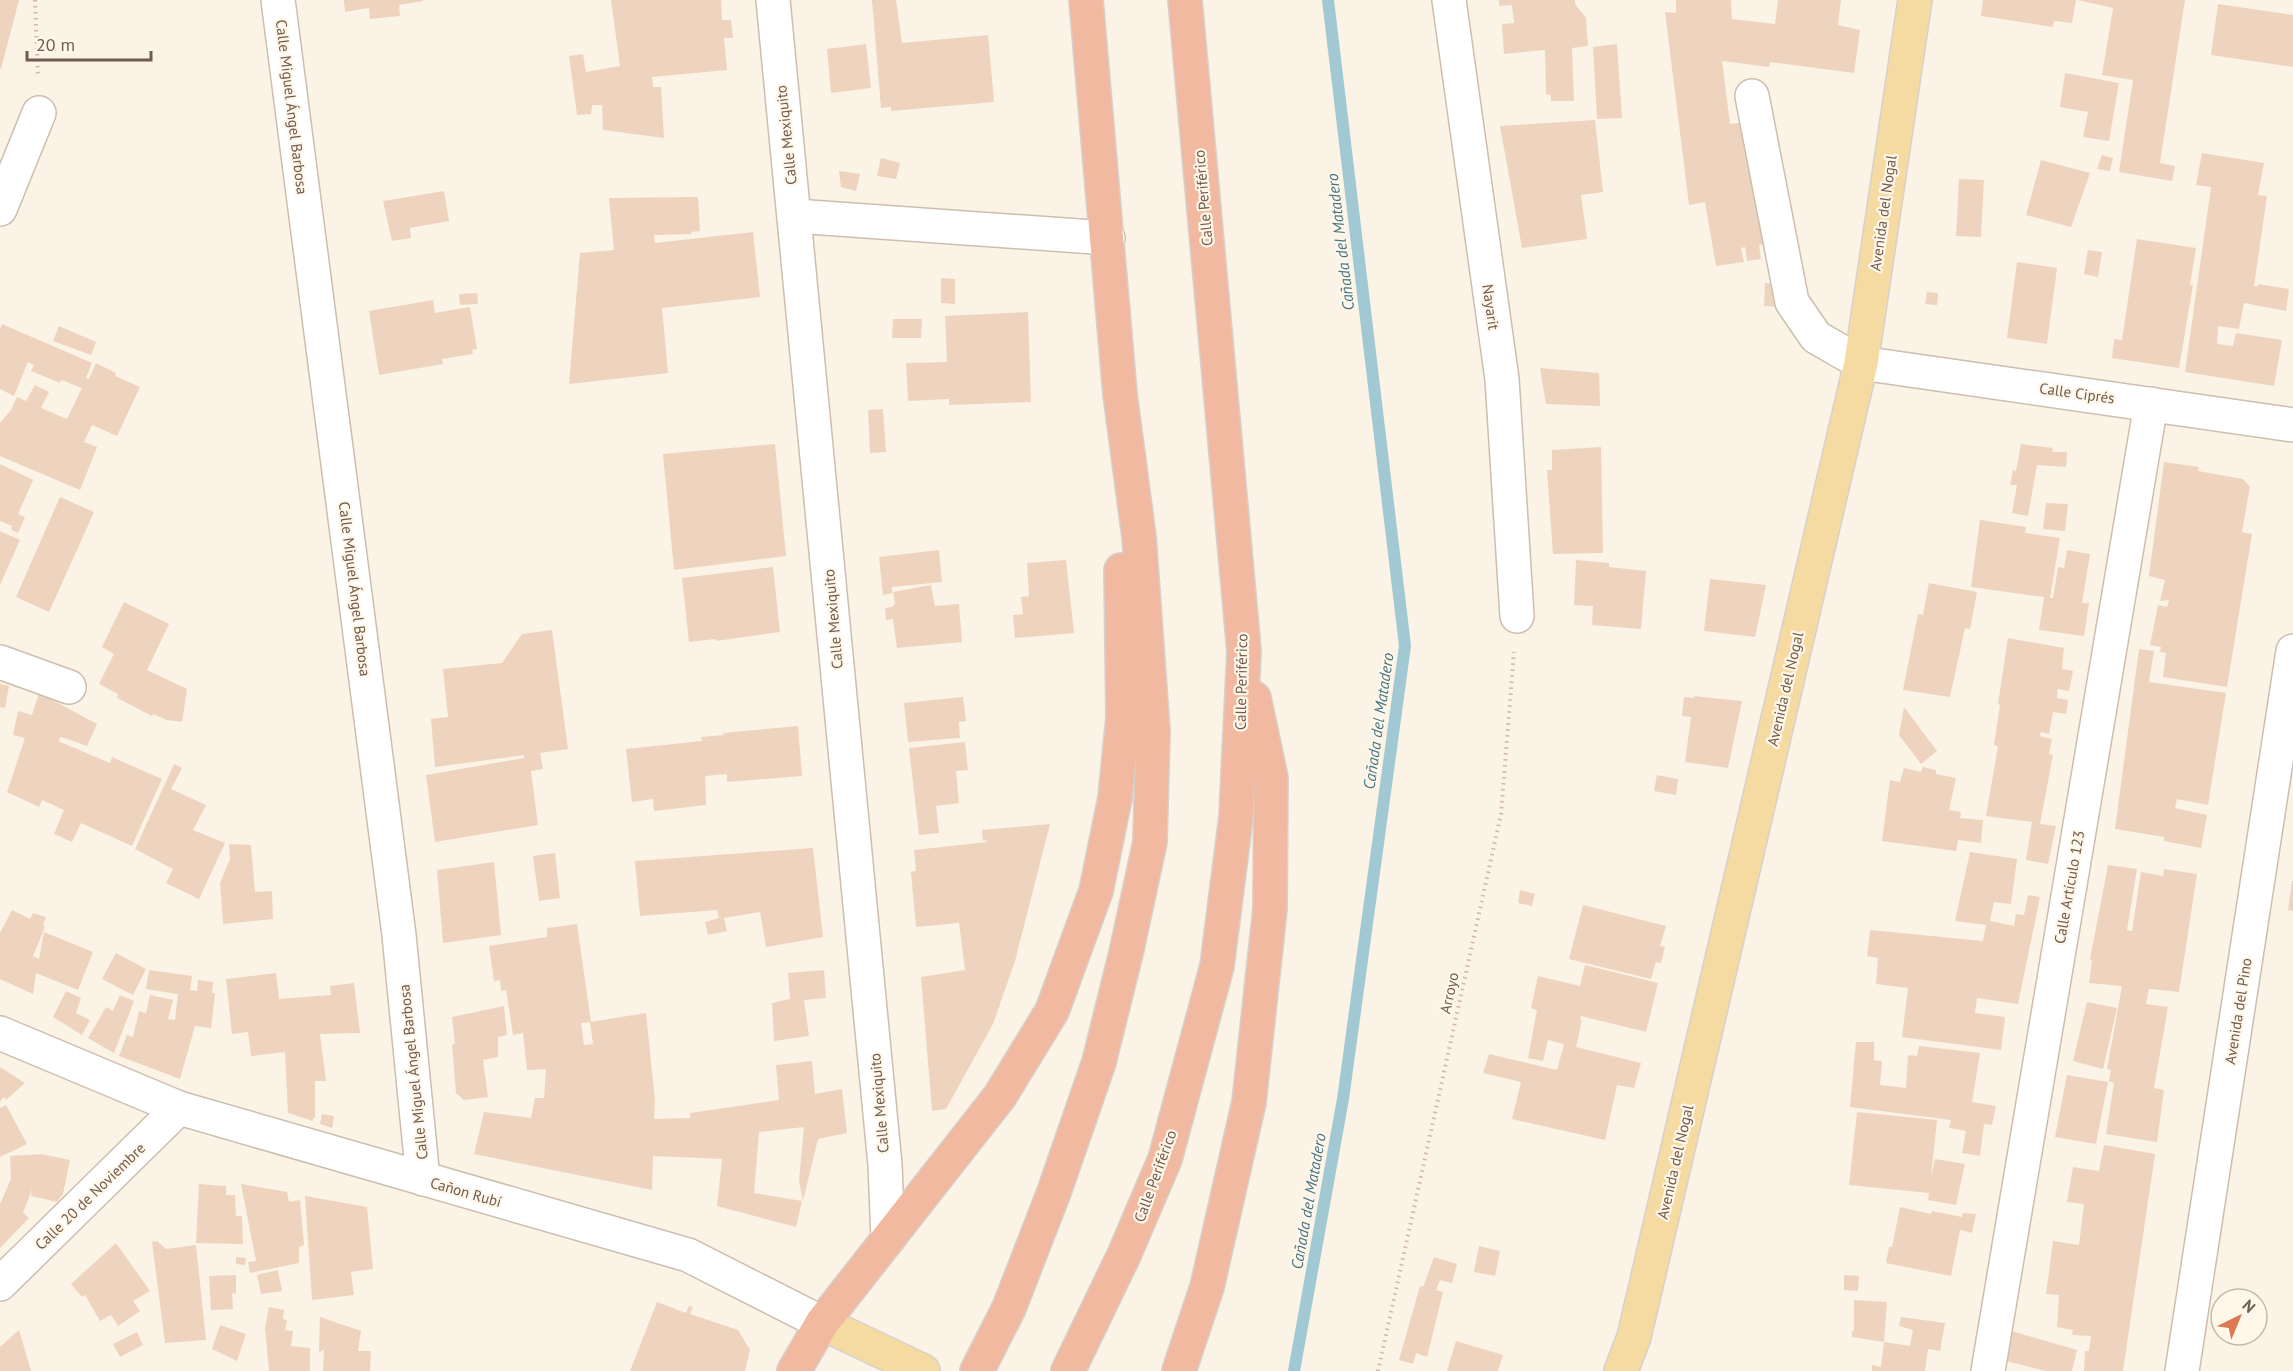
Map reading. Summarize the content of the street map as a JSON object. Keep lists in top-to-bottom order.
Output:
{
  "streets": {
    "highway": ["Calle Periférico"],
    "main road": ["Avenida del Nogal", "Cañon Rubí"],
    "street": [
      "Calle Miguel Ángel Barbosa",
      "Calle Mexiquito",
      "Nayarit",
      "Calle Ciprés",
      "Calle Artículo 123",
      "Avenida del Pino",
      "Calle 20 de Noviembre"
    ],
    "path": ["Arroyo"]
  },
  "crossings": [
    ["Calle Miguel Ángel Barbosa", "Cañon Rubí"],
    ["Avenida del Nogal", "Calle Ciprés"],
    ["Nayarit", "Arroyo"],
    ["Calle Ciprés", "Calle Artículo 123"],
    ["Cañon Rubí", "Calle 20 de Noviembre"]
  ],
  "water": ["Cañada del Matadero"],
  "scale_bar": "20 m",
  "north": "top right"
}
